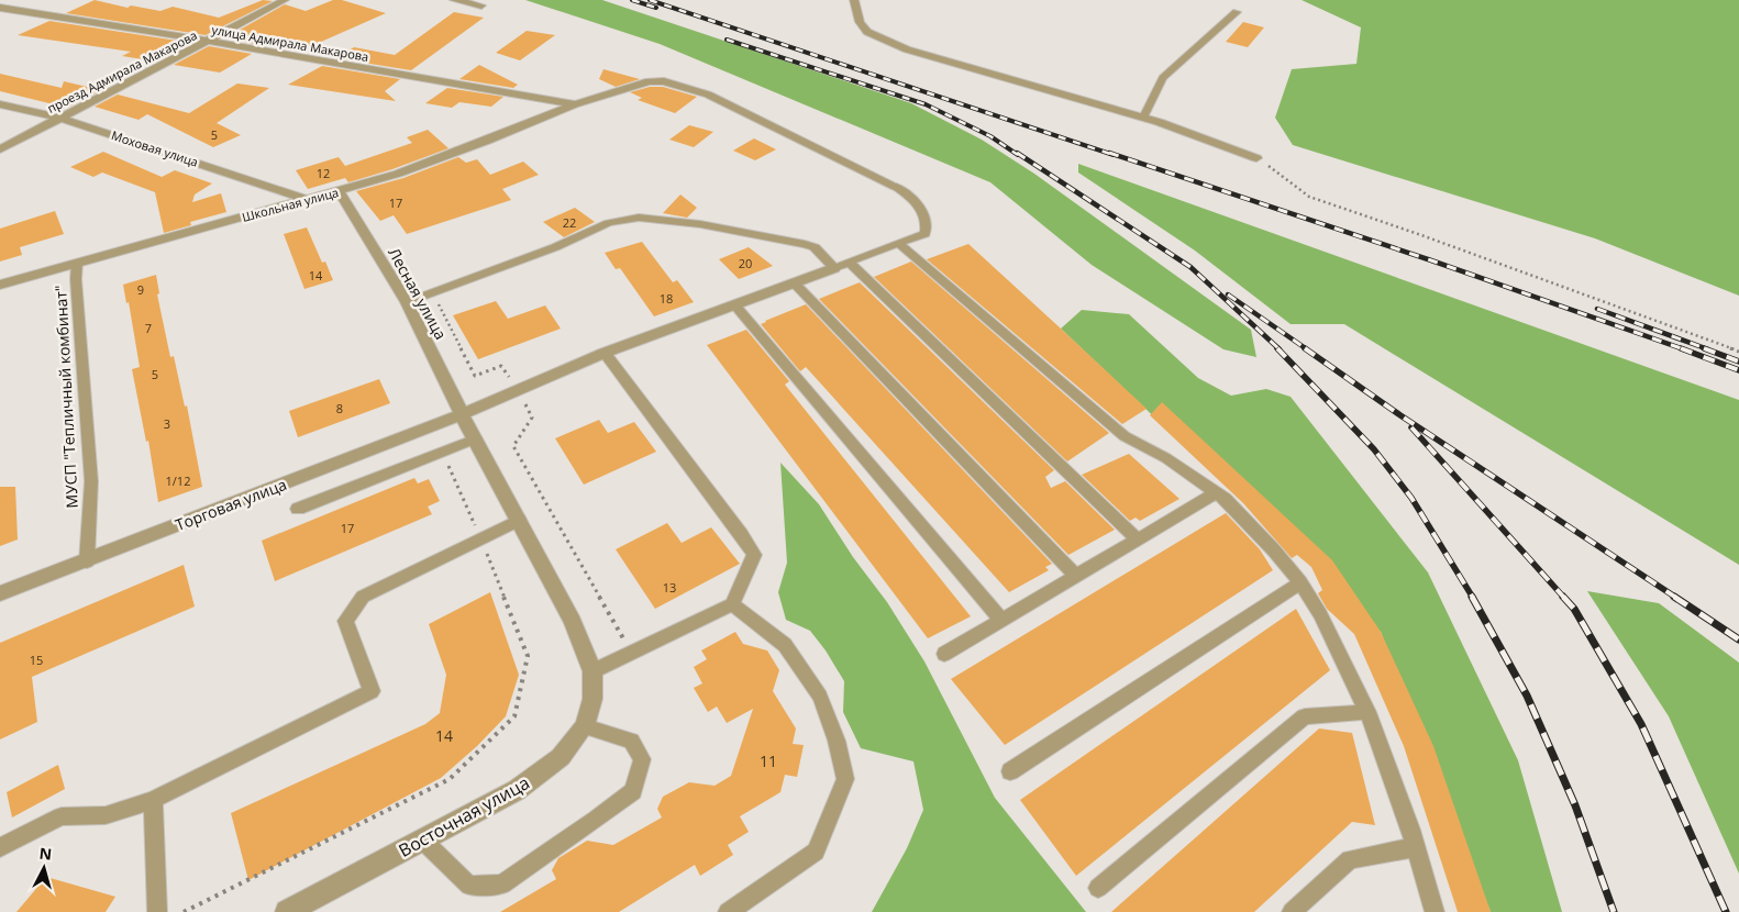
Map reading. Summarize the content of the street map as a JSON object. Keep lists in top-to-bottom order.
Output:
{
  "streets": {
    "street": [
      "улица Адмирала Макарова",
      "проезд Адмирала Макарова",
      "Моховая улица",
      "Школьная улица",
      "Лесная улица",
      "Торговая улица",
      "Восточная улица"
    ],
    "lane": ["МУСП \"Тепличный комбинат\""]
  },
  "crossings": [
    ["улица Адмирала Макарова", "проезд Адмирала Макарова"],
    ["улица Адмирала Макарова", "Школьная улица"],
    ["проезд Адмирала Макарова", "Моховая улица"],
    ["Моховая улица", "Школьная улица"],
    ["Школьная улица", "Лесная улица"],
    ["Школьная улица", "МУСП \"Тепличный комбинат\""],
    ["Лесная улица", "Торговая улица"],
    ["Лесная улица", "Восточная улица"],
    ["МУСП \"Тепличный комбинат\"", "Торговая улица"],
    ["Торговая улица", "Восточная улица"]
  ],
  "house_numbers": [
    "5",
    "12",
    "17",
    "22",
    "20",
    "14",
    "9",
    "18",
    "7",
    "5",
    "8",
    "3",
    "1/12",
    "17",
    "13",
    "15",
    "14",
    "11"
  ],
  "north": "top"
}
